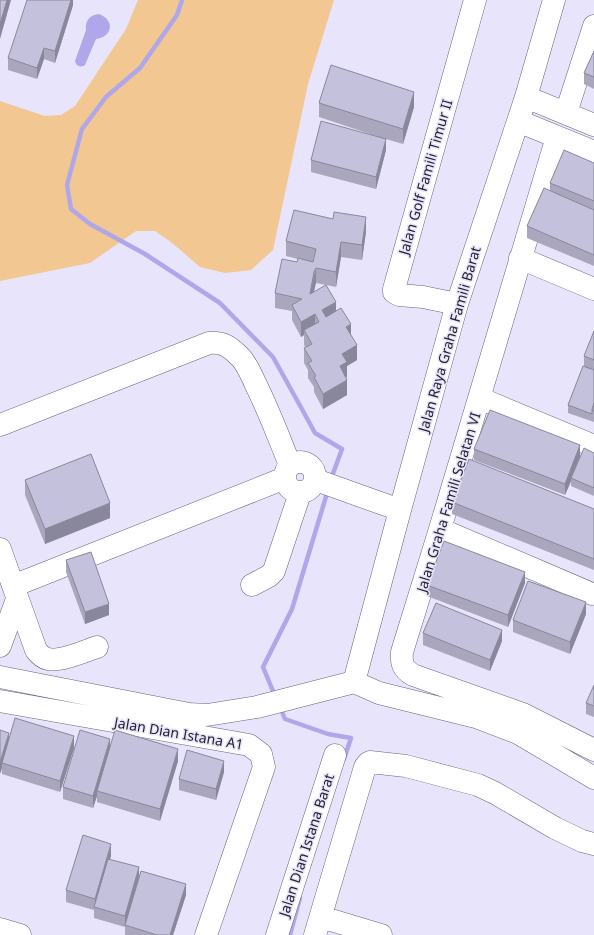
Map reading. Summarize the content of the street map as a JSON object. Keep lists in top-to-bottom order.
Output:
{
  "streets": {
    "street": [
      "Jalan Golf Famili Timur II",
      "Jalan Raya Graha Famili Barat",
      "Jalan Graha Famili Selatan VI",
      "Jalan Dian Istana A1",
      "Jalan Dian Istana Barat"
    ]
  },
  "crossings": [
    ["Jalan Golf Famili Timur II", "Jalan Raya Graha Famili Barat"]
  ]
}
